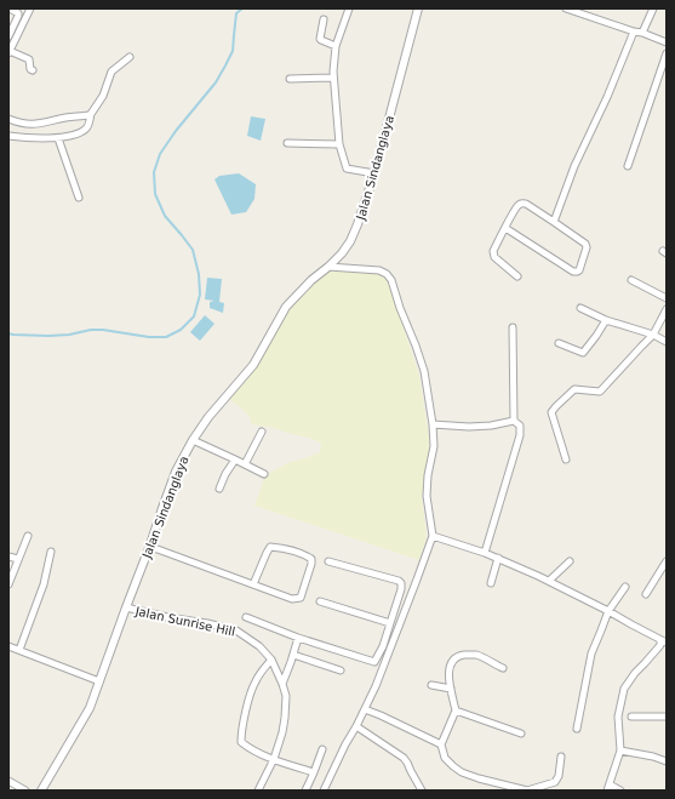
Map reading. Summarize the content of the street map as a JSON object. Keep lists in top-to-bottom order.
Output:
{
  "streets": {
    "street": ["Jalan Sindanglaya", "Jalan Sunrise Hill"]
  },
  "crossings": [
    ["Jalan Sindanglaya", "Jalan Sunrise Hill"]
  ]
}
